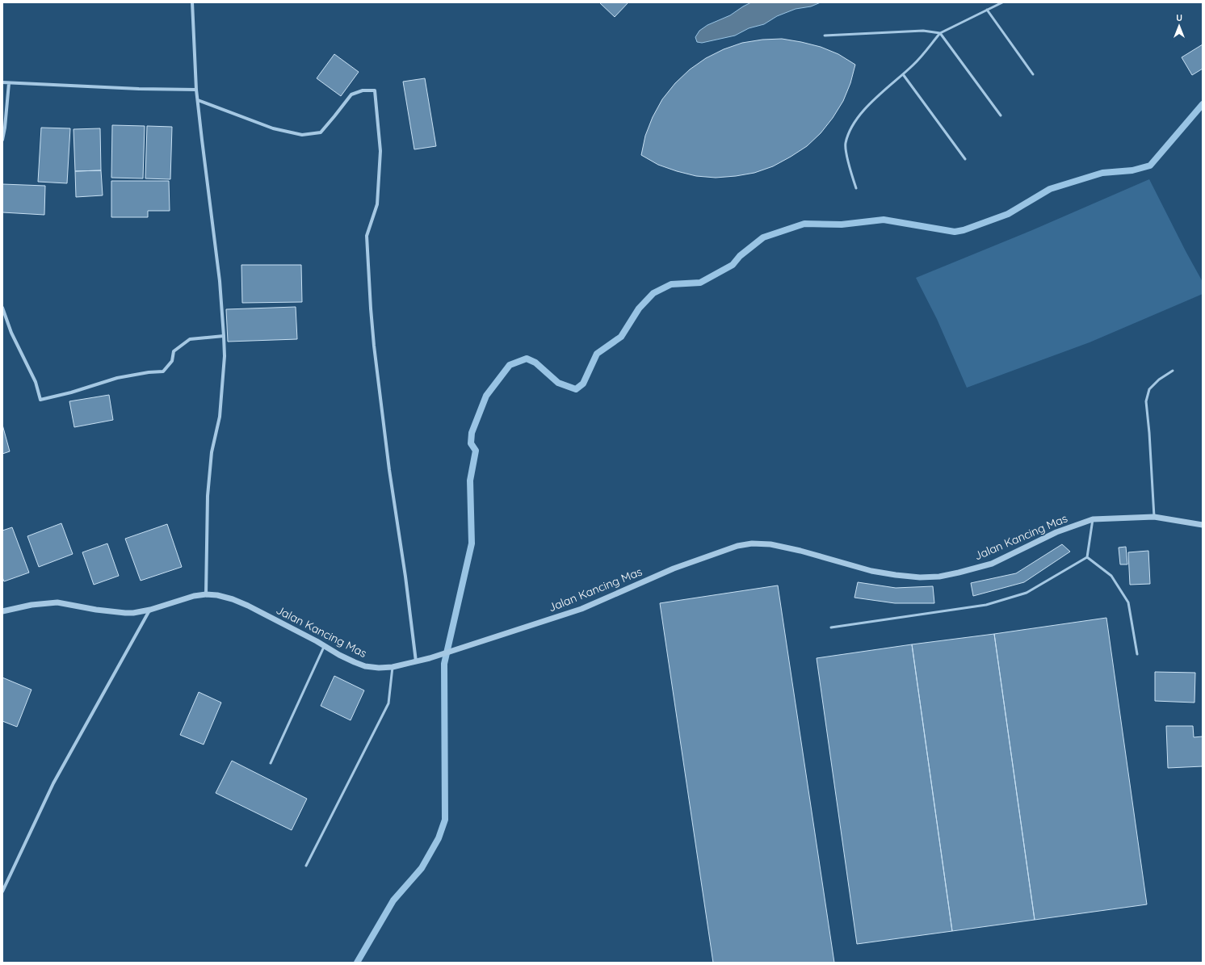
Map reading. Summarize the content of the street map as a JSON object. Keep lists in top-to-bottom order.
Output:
{
  "streets": {
    "street": ["Jalan Kancing Mas"]
  },
  "north": "top"
}
